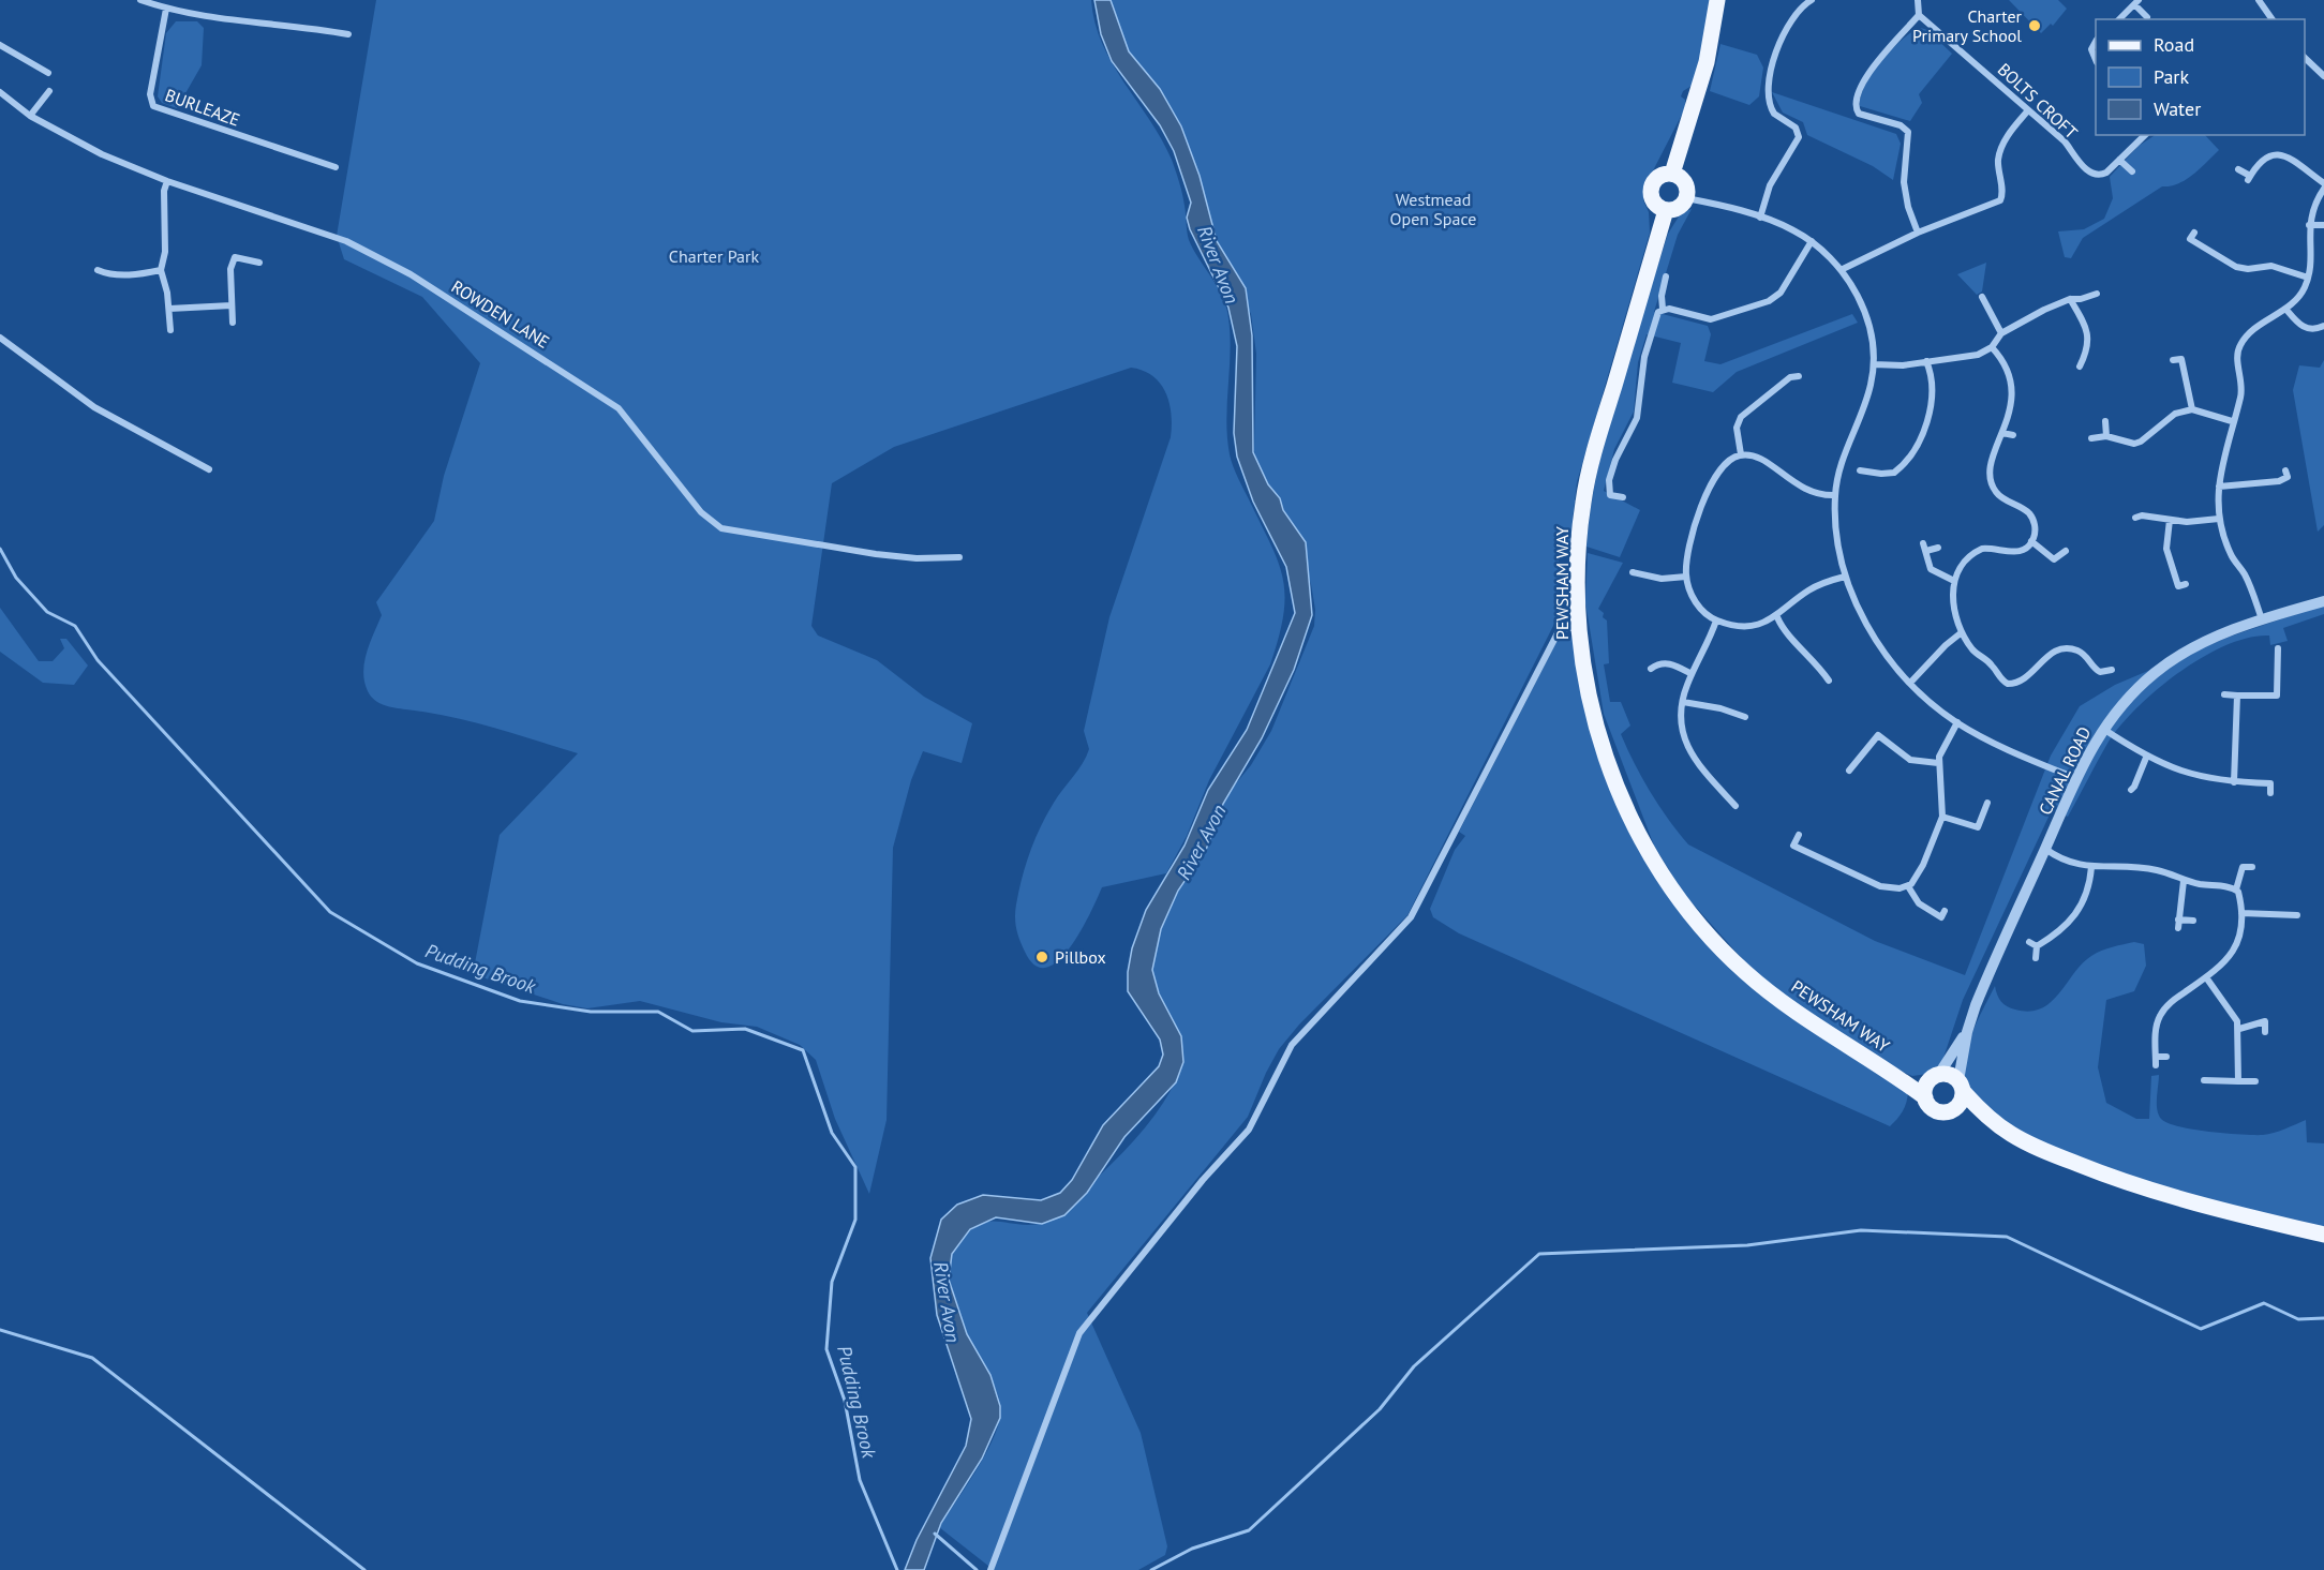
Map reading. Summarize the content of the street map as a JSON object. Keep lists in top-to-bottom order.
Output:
{
  "streets": {
    "main road": ["PEWSHAM WAY"],
    "street": [
      "BOLTS CROFT",
      "BURLEAZE",
      "ROWDEN LANE",
      "CANAL ROAD"
    ]
  },
  "crossings": [
    ["PEWSHAM WAY", "CANAL ROAD"]
  ],
  "water": ["River Avon", "Pudding Brook"],
  "parks": ["Westmead Open Space", "Charter Park"],
  "places": ["Charter Primary School", "Pillbox"],
  "legend": ["Road", "Park", "Water"]
}
